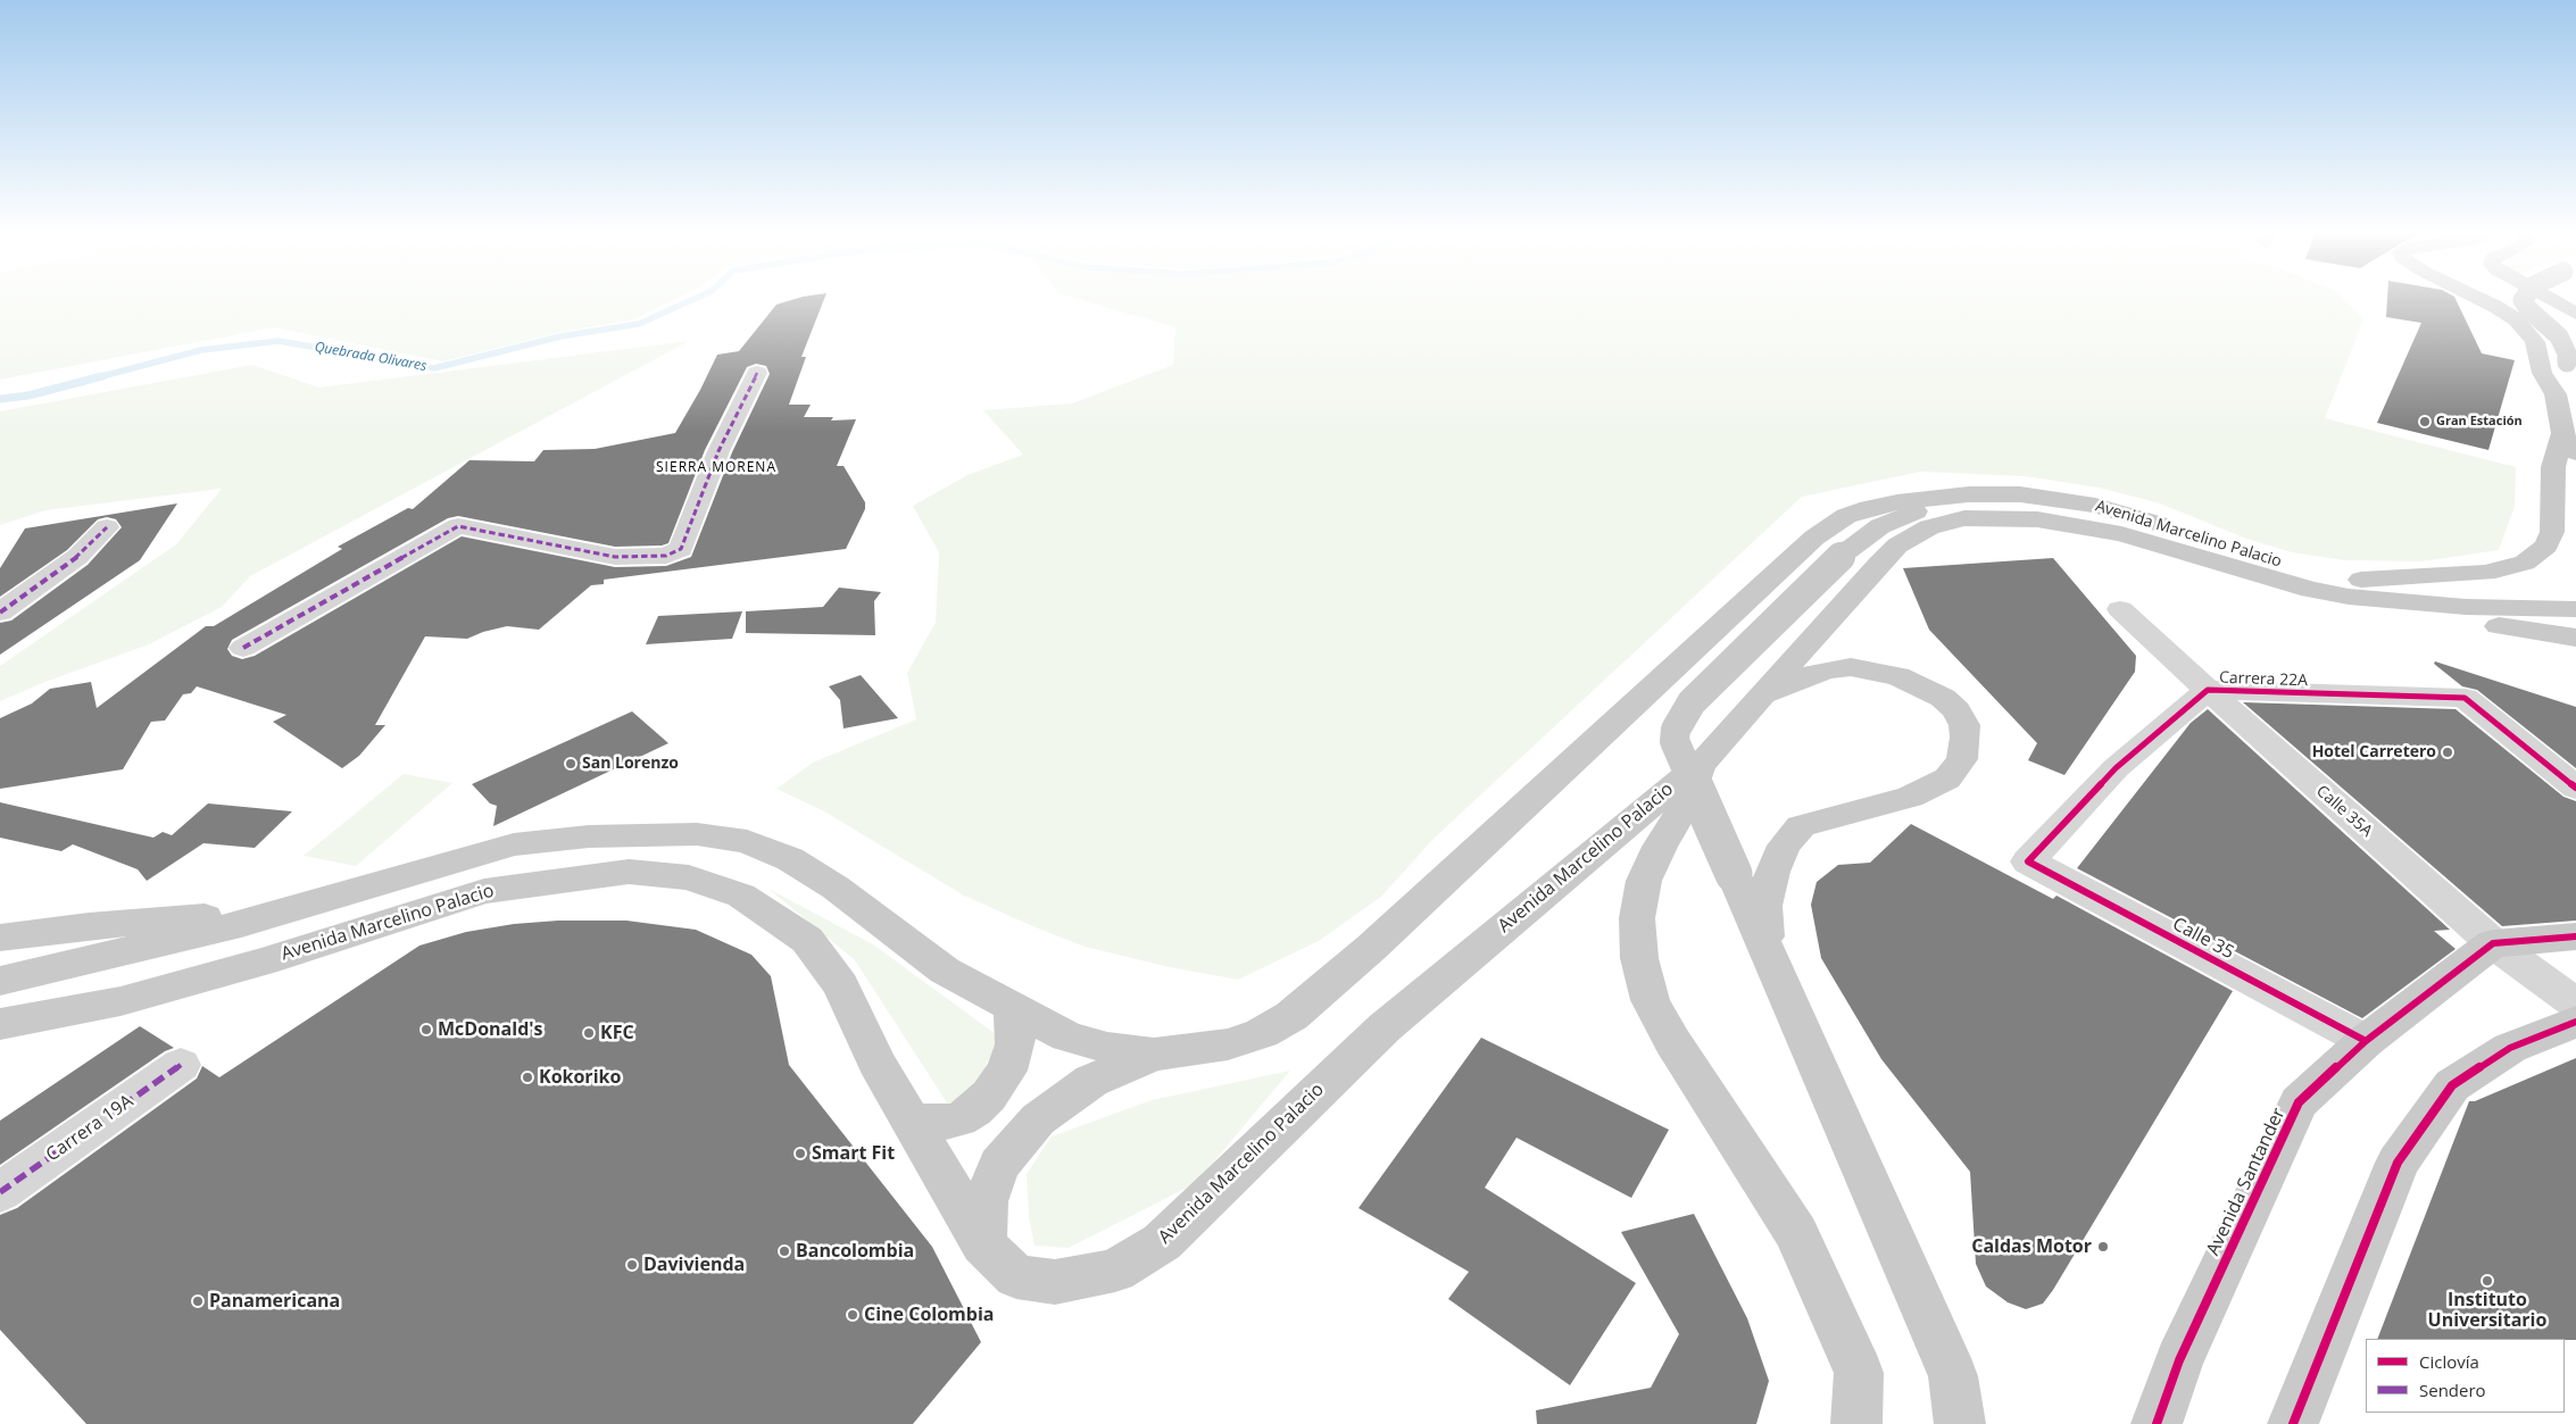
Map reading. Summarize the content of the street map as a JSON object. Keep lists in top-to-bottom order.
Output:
{
  "streets": {
    "main road": ["Avenida Marcelino Palacio", "Avenida Santander"],
    "street": [
      "Carrera 22A",
      "Calle 35A",
      "Calle 35",
      "Carrera 19A"
    ]
  },
  "crossings": [
    ["Carrera 22A", "Calle 35A"],
    ["Carrera 22A", "Calle 35"],
    ["Calle 35A", "Avenida Santander"],
    ["Calle 35", "Avenida Santander"]
  ],
  "districts": ["SIERRA MORENA"],
  "water": ["Quebrada Olivares"],
  "places": [
    "Gran Estación",
    "Hotel Carretero",
    "San Lorenzo",
    "McDonald's",
    "KFC",
    "Kokoriko",
    "Smart Fit",
    "Caldas Motor",
    "Bancolombia",
    "Davivienda",
    "Instituto Universitario",
    "Panamericana",
    "Cine Colombia"
  ],
  "legend": ["Ciclovía", "Sendero"]
}
